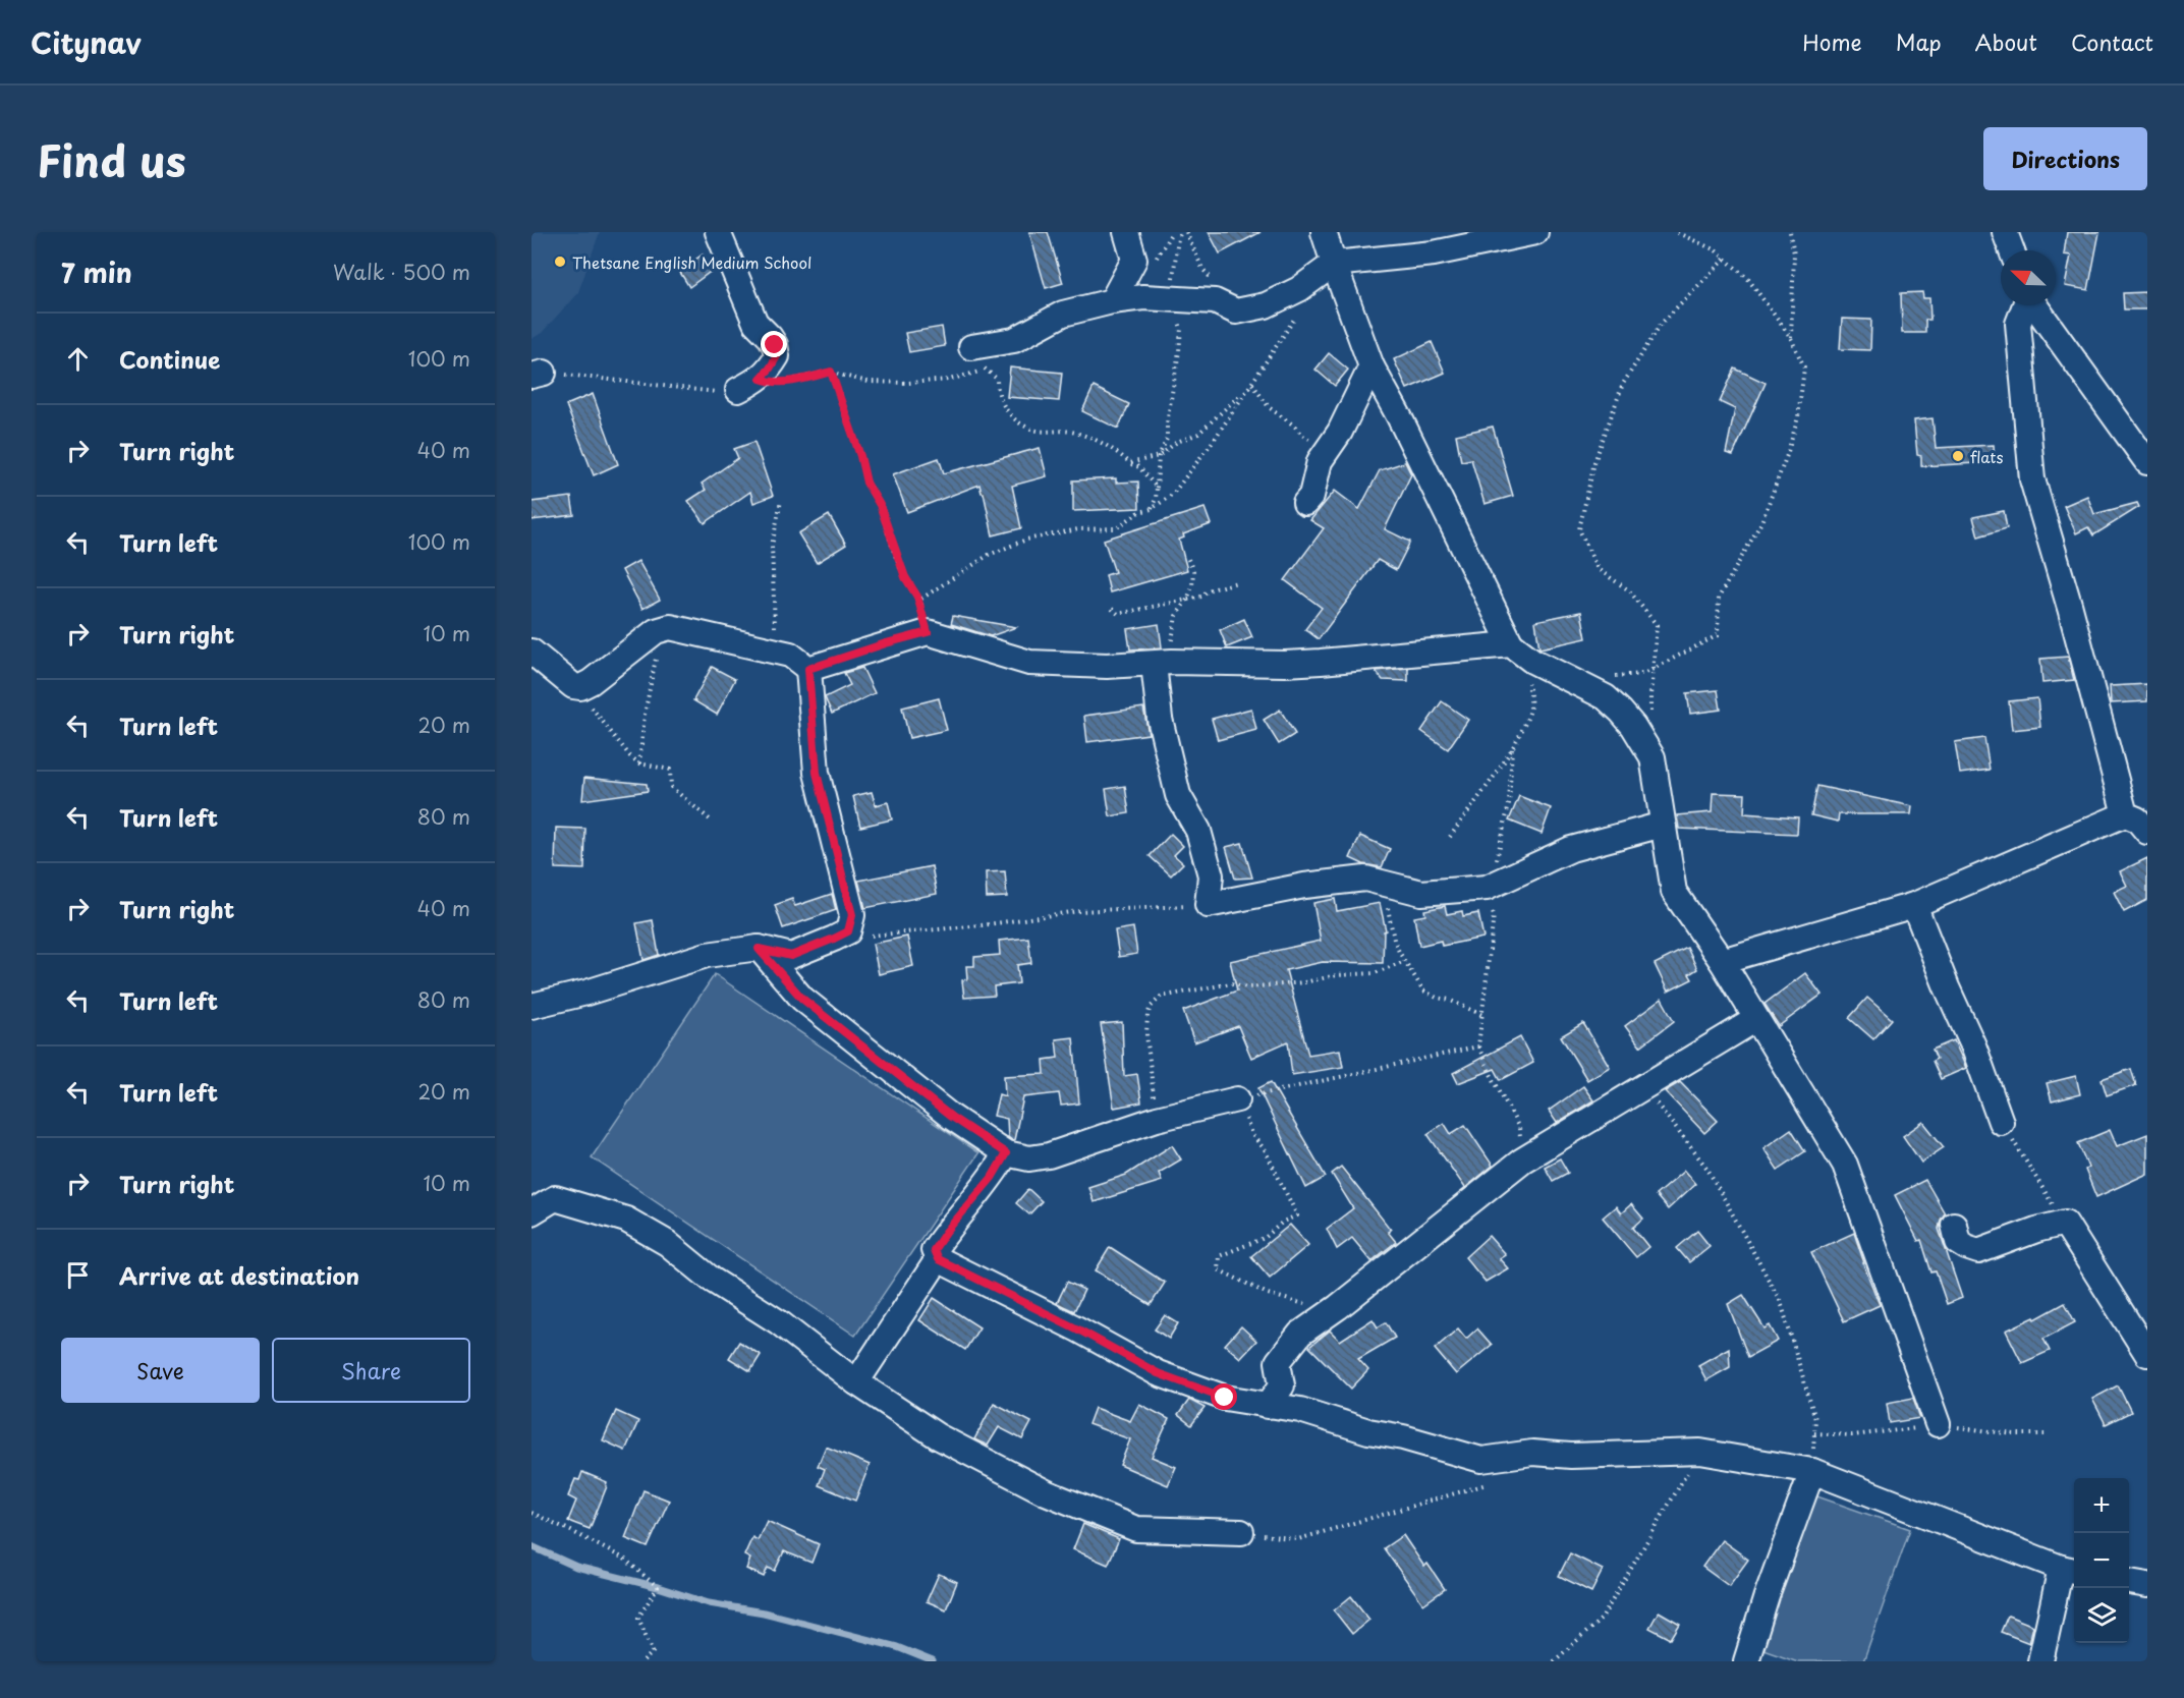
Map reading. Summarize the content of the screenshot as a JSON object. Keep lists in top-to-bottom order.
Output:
{
  "places": ["Thetsane English Medium School", "flats"],
  "north": "top left",
  "page": {
    "header": "Citynav",
    "nav": [
      "Home",
      "Map",
      "About",
      "Contact"
    ],
    "title": "Find us",
    "buttons": [
      "Directions",
      ["Save", "Share"]
    ],
    "heading": ["7 min", "Walk · 500 m"],
    "list": [
      ["Continue", "100 m"],
      ["Turn right", "40 m"],
      ["Turn left", "100 m"],
      ["Turn right", "10 m"],
      ["Turn left", "20 m"],
      ["Turn left", "80 m"],
      ["Turn right", "40 m"],
      ["Turn left", "80 m"],
      ["Turn left", "20 m"],
      ["Turn right", "10 m"],
      "Arrive at destination"
    ],
    "map_buttons": ["+", "−"]
  }
}
